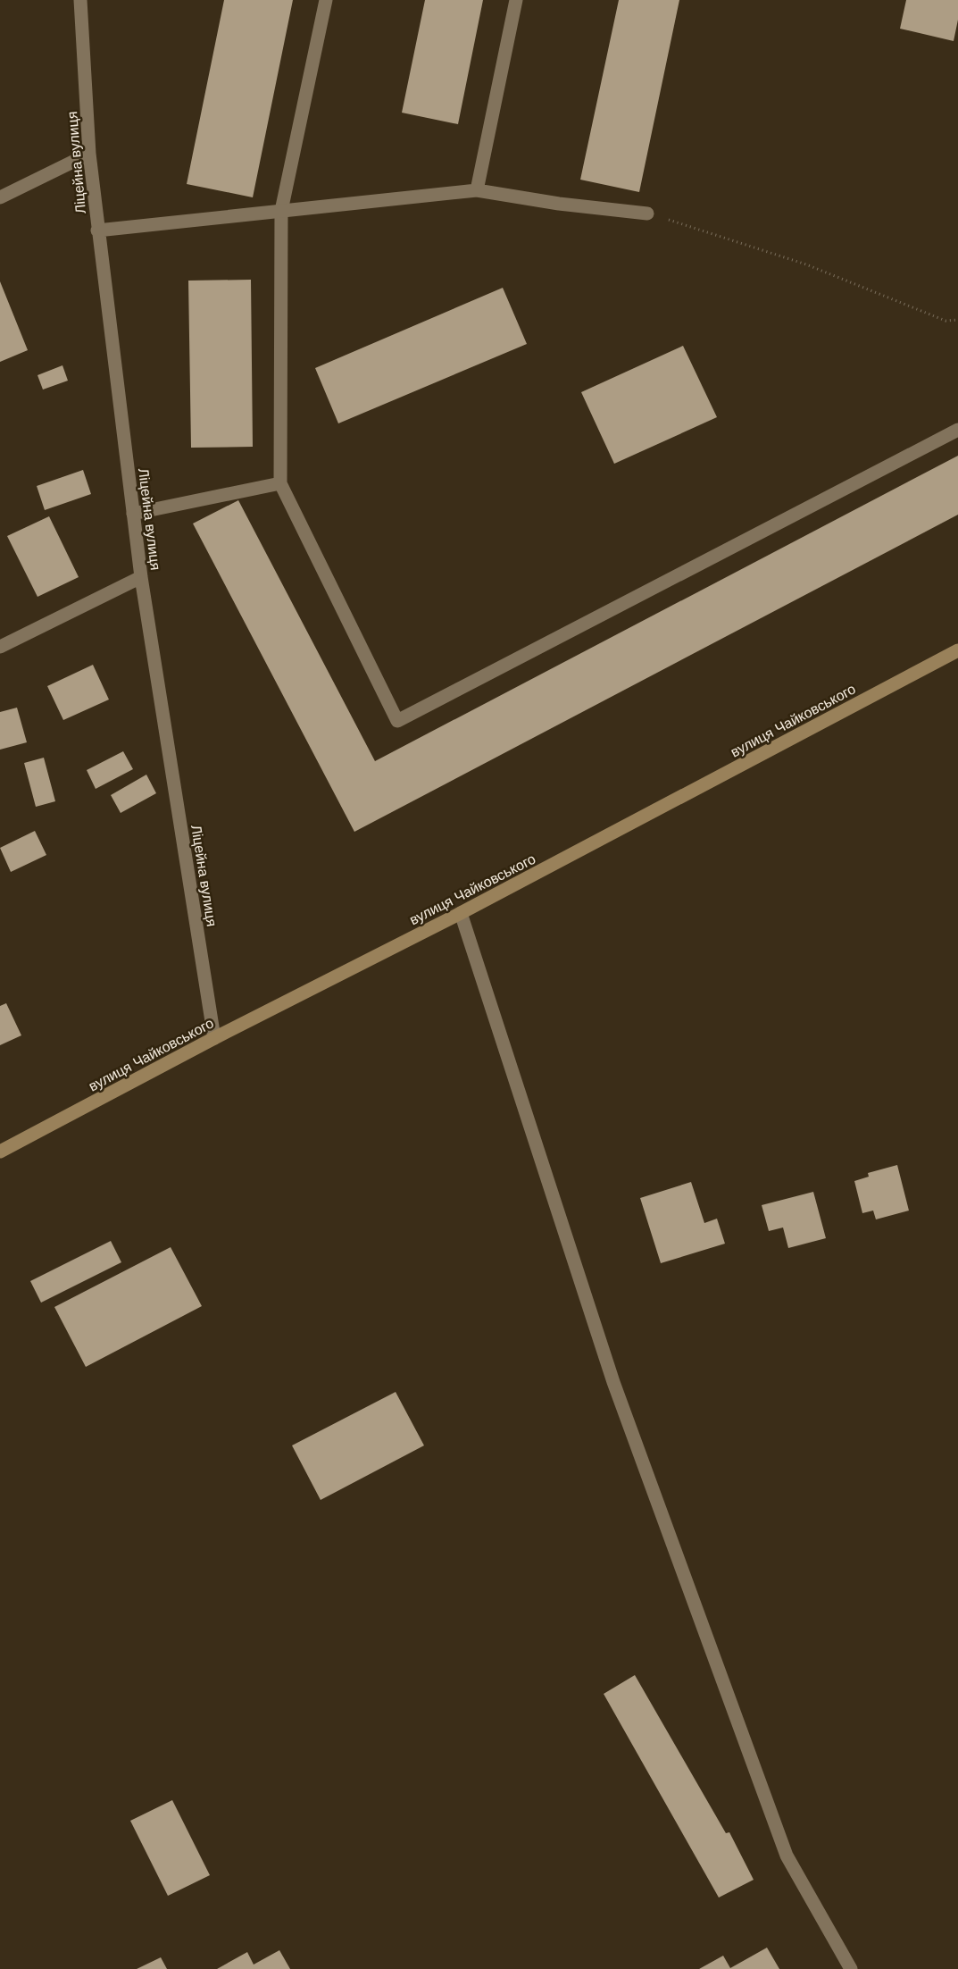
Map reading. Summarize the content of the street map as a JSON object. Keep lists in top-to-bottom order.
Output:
{
  "streets": {
    "street": ["Ліцейна вулиця", "вулиця Чайковського"]
  },
  "crossings": [
    ["Ліцейна вулиця", "вулиця Чайковського"]
  ]
}
